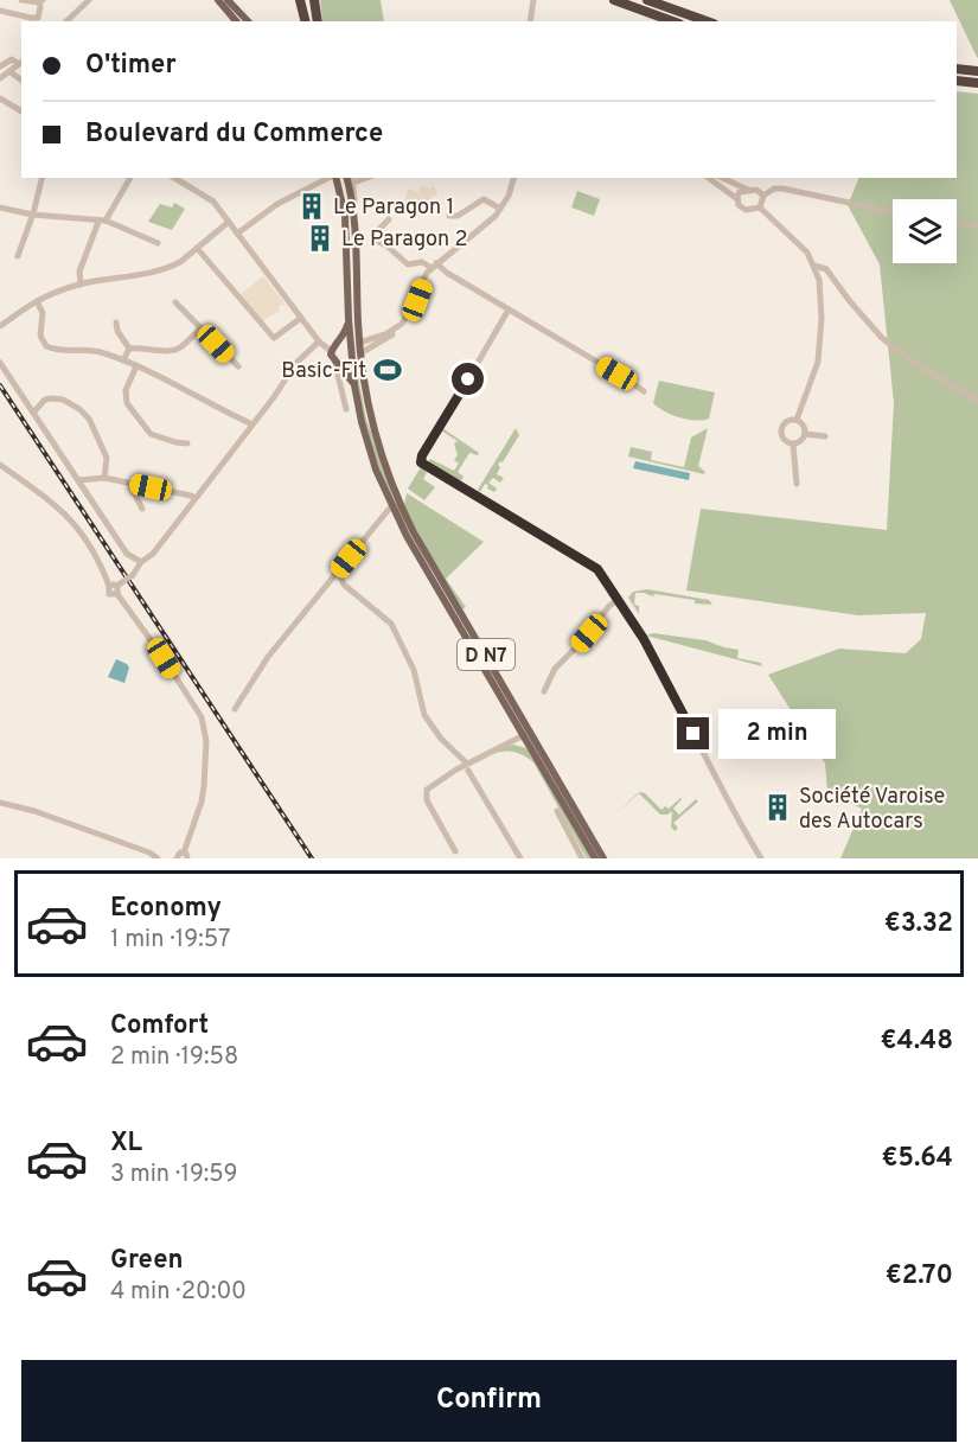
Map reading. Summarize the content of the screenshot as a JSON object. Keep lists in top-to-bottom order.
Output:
{
  "streets": {
    "main road": ["D N7"]
  },
  "places": {
    "building": ["Le Paragon 1", "Le Paragon 2", "Société Varoise des Autocars"],
    "sports": ["Basic-Fit"]
  },
  "page": {
    "banner": ["O'timer", "Boulevard du Commerce"],
    "bubble": "2 min",
    "list": [
      {
        "name": "Economy",
        "note": "1 min · 19:57",
        "value": "€3.32"
      },
      {
        "name": "Comfort",
        "note": "2 min · 19:58",
        "value": "€4.48"
      },
      {
        "name": "XL",
        "note": "3 min · 19:59",
        "value": "€5.64"
      },
      {
        "name": "Green",
        "note": "4 min · 20:00",
        "value": "€2.70"
      }
    ],
    "buttons": "Confirm"
  }
}
